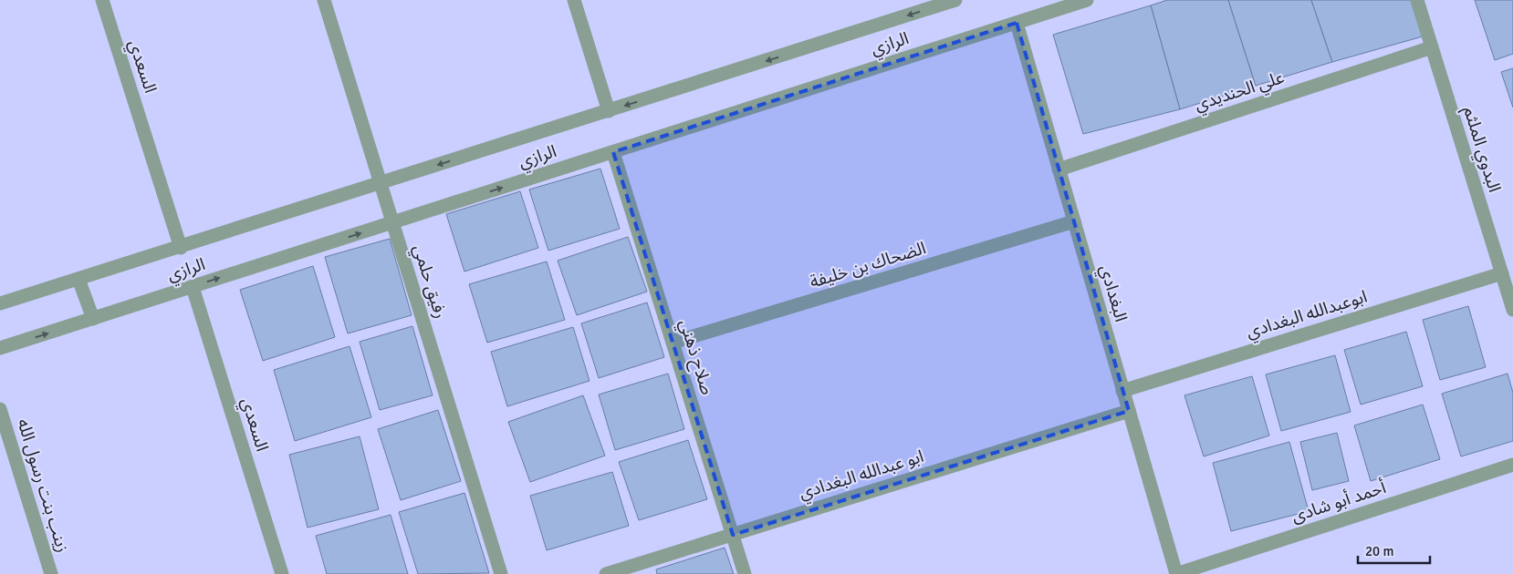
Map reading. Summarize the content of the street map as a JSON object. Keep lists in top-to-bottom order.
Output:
{
  "streets": {
    "street": [
      "الرازي",
      "السعدي",
      "علي الحنديدي",
      "البدوي الملثم",
      "الضحاك بن خليفة",
      "رفيق حلمي",
      "البغدادي",
      "ابوعبدالله البغدادي",
      "صلاح ذهني",
      "ابو عبدالله البغدادي",
      "زينب بنت رسول الله",
      "أحمد أبو شادى"
    ]
  },
  "crossings": [
    ["الرازي", "السعدي"],
    ["الرازي", "رفيق حلمي"],
    ["الرازي", "البغدادي"],
    ["الرازي", "صلاح ذهني"],
    ["علي الحنديدي", "البدوي الملثم"],
    ["علي الحنديدي", "البغدادي"],
    ["البدوي الملثم", "ابوعبدالله البغدادي"],
    ["الضحاك بن خليفة", "البغدادي"],
    ["الضحاك بن خليفة", "صلاح ذهني"],
    ["البغدادي", "ابوعبدالله البغدادي"],
    ["البغدادي", "ابو عبدالله البغدادي"],
    ["البغدادي", "أحمد أبو شادى"],
    ["صلاح ذهني", "ابو عبدالله البغدادي"]
  ],
  "scale_bar": "20 m"
}
